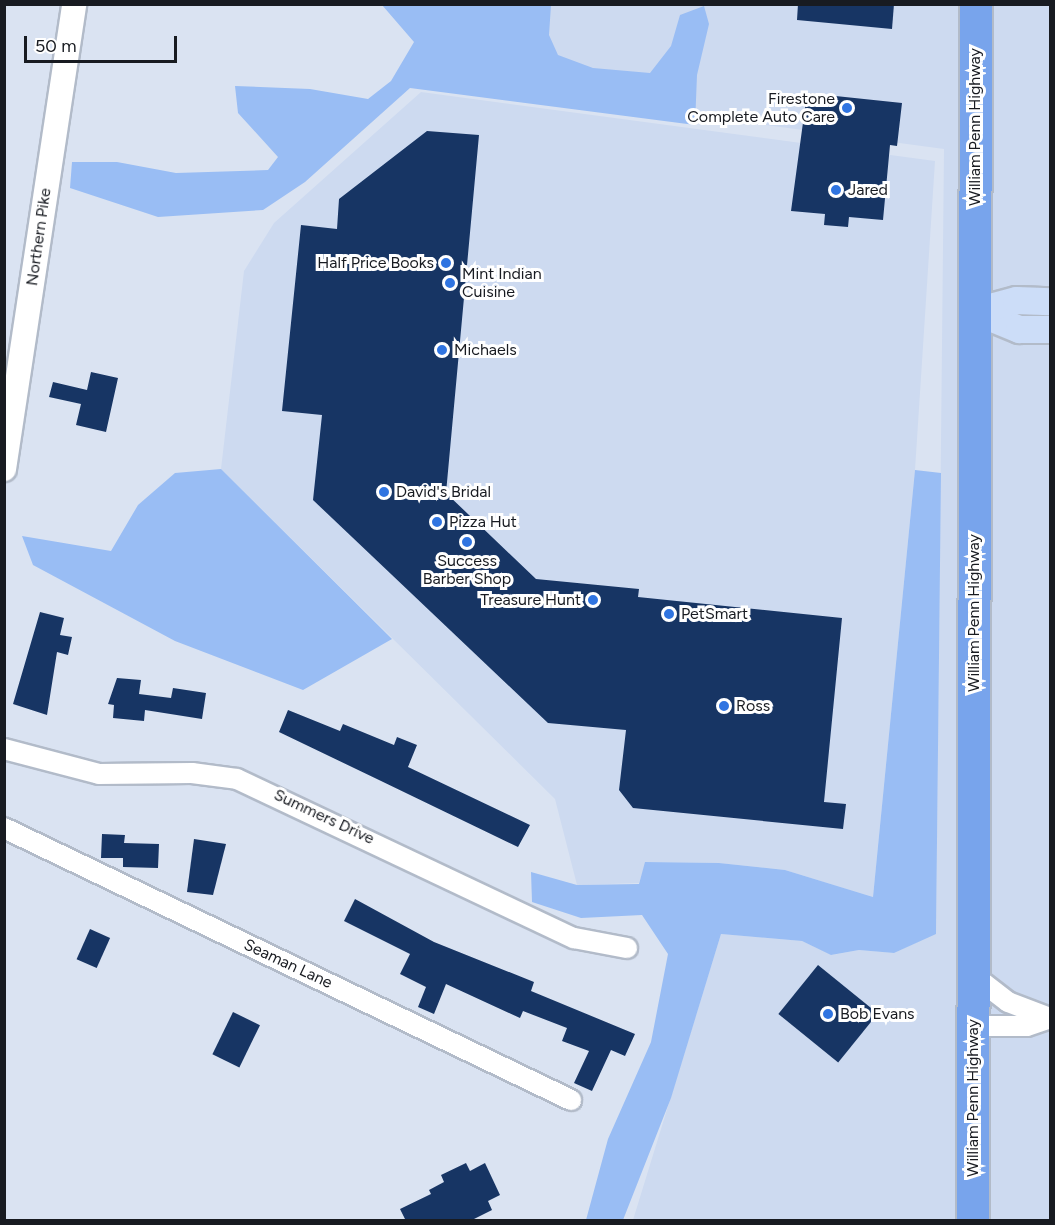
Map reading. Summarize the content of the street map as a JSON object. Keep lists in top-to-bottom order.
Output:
{
  "streets": {
    "highway": ["William Penn Highway"],
    "street": ["Northern Pike", "Summers Drive", "Seaman Lane"]
  },
  "places": [
    "Firestone Complete Auto Care",
    "Jared",
    "Half Price Books",
    "Mint Indian Cuisine",
    "Michaels",
    "David's Bridal",
    "Pizza Hut",
    "Success Barber Shop",
    "Treasure Hunt",
    "PetSmart",
    "Ross",
    "Bob Evans"
  ],
  "scale_bar": "50 m"
}
